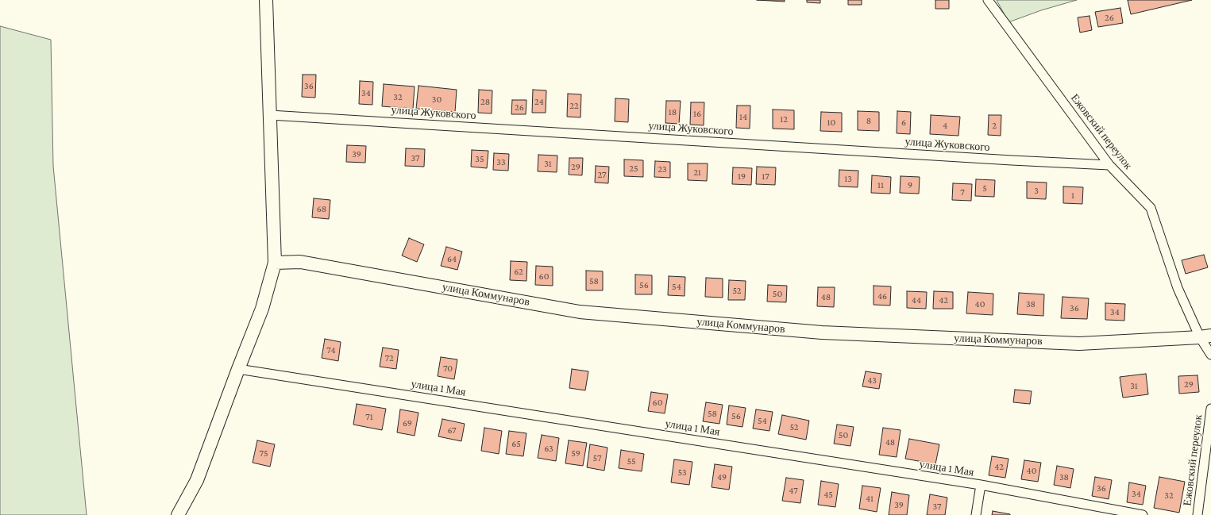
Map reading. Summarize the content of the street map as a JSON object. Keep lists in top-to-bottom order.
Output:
{
  "streets": {
    "main road": ["улица Коммунаров"],
    "street": ["улица Жуковского", "Ежовский переулок", "улица 1 Мая"]
  },
  "crossings": [
    ["улица Жуковского", "Ежовский переулок"],
    ["Ежовский переулок", "улица Коммунаров"]
  ],
  "house_numbers": [
    "26",
    "36",
    "34",
    "32",
    "30",
    "28",
    "24",
    "22",
    "26",
    "18",
    "16",
    "14",
    "12",
    "8",
    "10",
    "6",
    "4",
    "2",
    "39",
    "37",
    "35",
    "33",
    "31",
    "29",
    "25",
    "23",
    "21",
    "27",
    "19",
    "17",
    "13",
    "11",
    "9",
    "5",
    "3",
    "7",
    "1",
    "68",
    "64",
    "62",
    "60",
    "58",
    "56",
    "54",
    "52",
    "50",
    "46",
    "48",
    "44",
    "42",
    "40",
    "38",
    "36",
    "34",
    "74",
    "72",
    "70",
    "43",
    "29",
    "31",
    "60",
    "58",
    "56",
    "71",
    "54",
    "69",
    "52",
    "67",
    "50",
    "48",
    "65",
    "63",
    "75",
    "59",
    "57",
    "55",
    "42",
    "40",
    "53",
    "49",
    "38",
    "36",
    "47",
    "34",
    "45",
    "32",
    "41",
    "39",
    "37"
  ]
}
